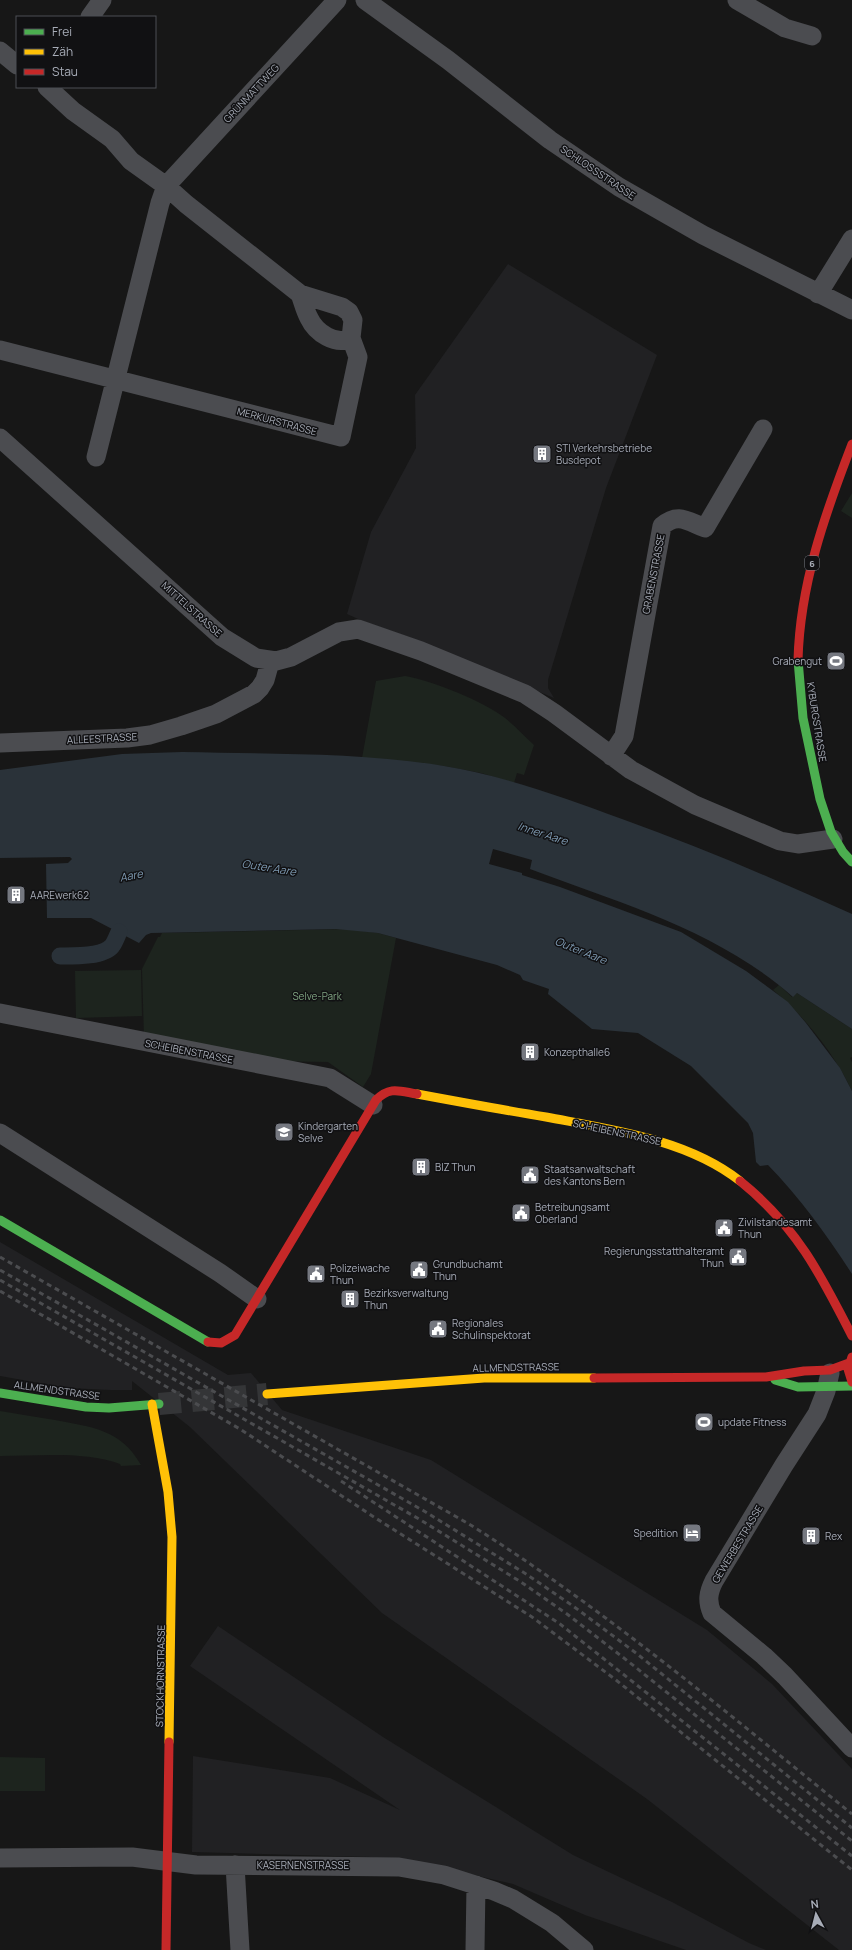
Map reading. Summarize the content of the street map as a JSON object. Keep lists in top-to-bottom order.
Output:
{
  "streets": {
    "street": [
      "GRÜNMATTWEG",
      "SCHLOSSSTRASSE",
      "MERKURSTRASSE",
      "6",
      "GRABENSTRASSE",
      "MITTELSTRASSE",
      "KYBURGSTRASSE",
      "ALLEESTRASSE",
      "SCHEIBENSTRASSE",
      "ALLMENDSTRASSE",
      "GEWERBESTRASSE",
      "STOCKHORNSTRASSE",
      "KASERNENSTRASSE"
    ]
  },
  "crossings": [
    ["GRÜNMATTWEG", "MERKURSTRASSE"],
    ["6", "KYBURGSTRASSE"],
    ["MITTELSTRASSE", "ALLEESTRASSE"],
    ["ALLMENDSTRASSE", "GEWERBESTRASSE"],
    ["ALLMENDSTRASSE", "STOCKHORNSTRASSE"],
    ["STOCKHORNSTRASSE", "KASERNENSTRASSE"]
  ],
  "water": ["Inner Aare", "Outer Aare", "Aare"],
  "parks": ["Selve-Park"],
  "places": {
    "building": [
      "STI Verkehrsbetriebe Busdepot",
      "AAREwerk62",
      "Konzepthalle6",
      "BIZ Thun",
      "Bezirksverwaltung Thun",
      "Rex"
    ],
    "sports": ["Grabengut", "update Fitness"],
    "school or university": ["Kindergarten Selve"],
    "public building": [
      "Staatsanwaltschaft des Kantons Bern",
      "Betreibungsamt Oberland",
      "Zivilstandesamt Thun",
      "Regierungsstatthalteramt Thun",
      "Grundbuchamt Thun",
      "Polizeiwache Thun",
      "Regionales Schulinspektorat"
    ],
    "hotel": ["Spedition"]
  },
  "legend": ["Frei", "Zäh", "Stau"],
  "north": "top"
}
